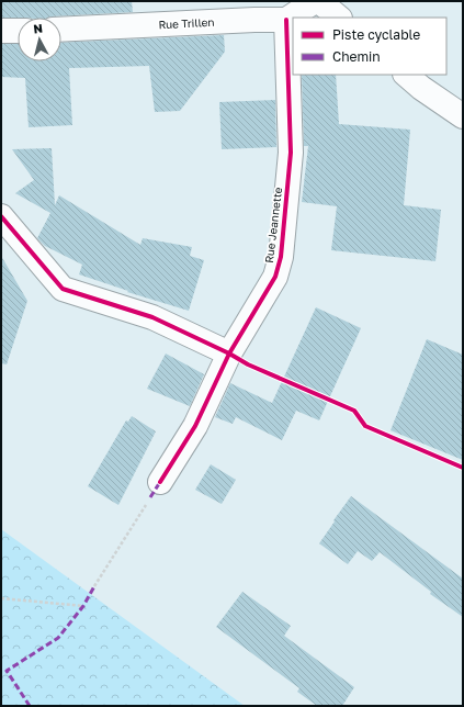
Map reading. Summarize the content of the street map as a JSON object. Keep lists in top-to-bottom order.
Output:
{
  "streets": {
    "street": ["Rue Trillen", "Rue Jeannette"]
  },
  "crossings": [
    ["Rue Trillen", "Rue Jeannette"]
  ],
  "legend": ["Piste cyclable", "Chemin"],
  "north": "top"
}
